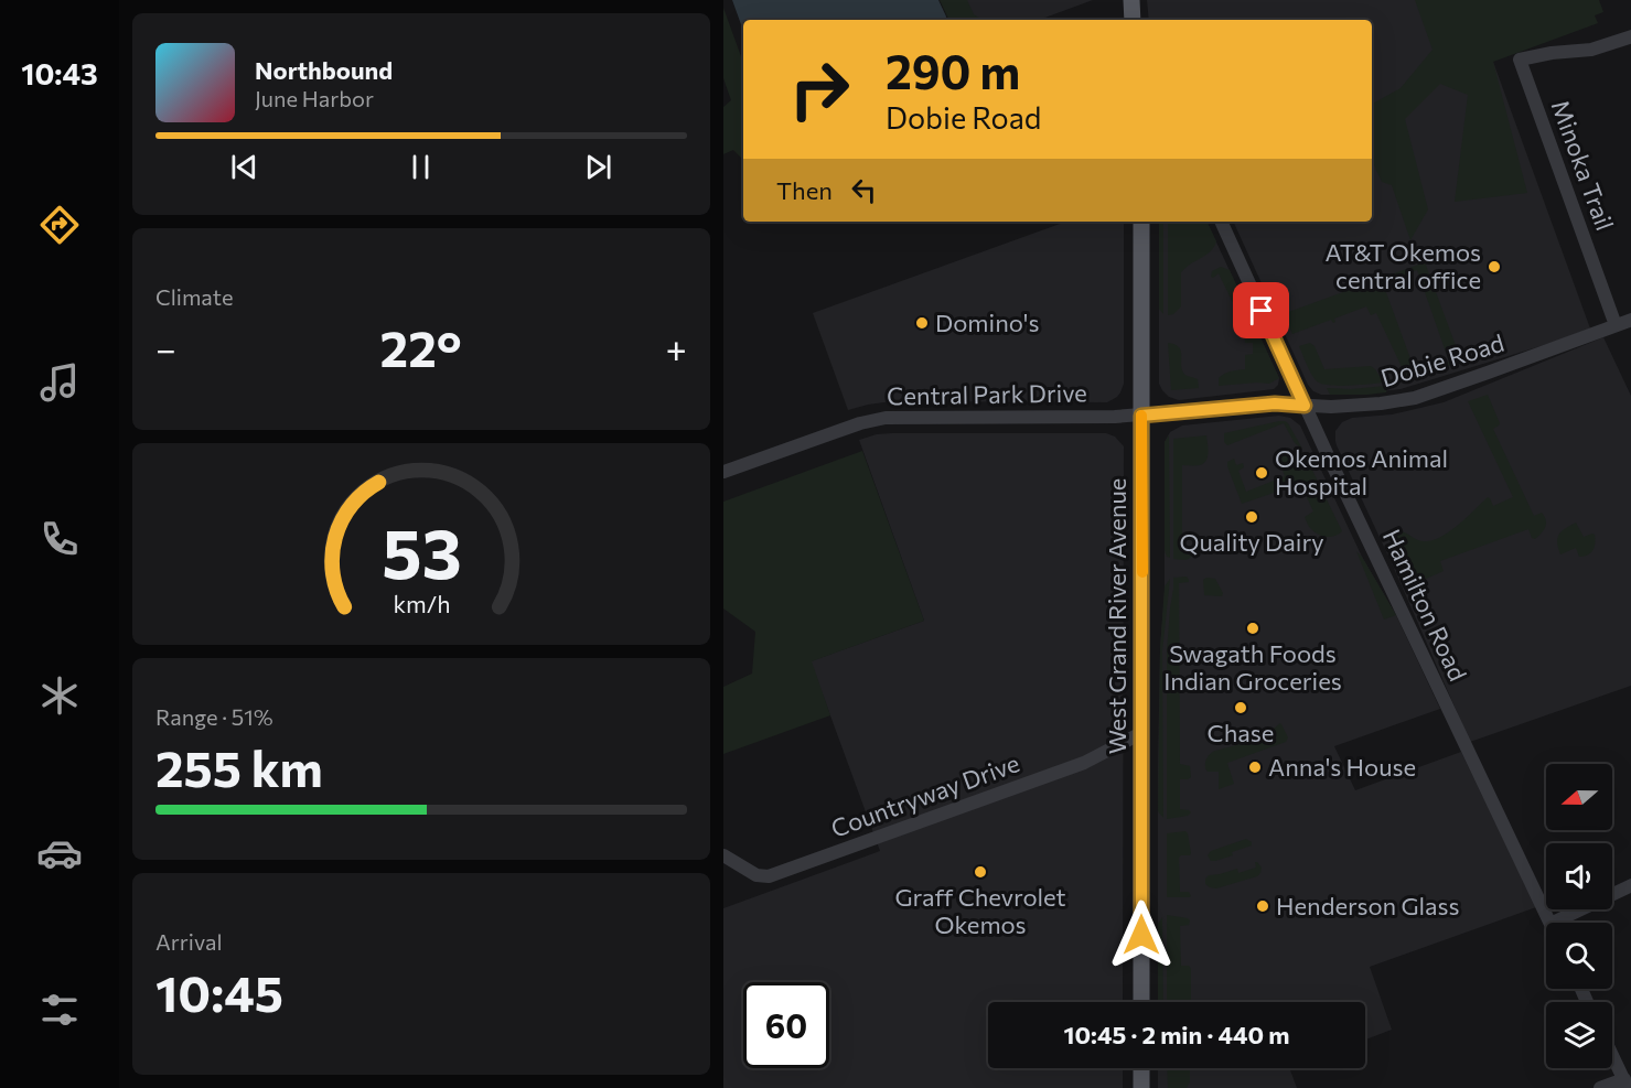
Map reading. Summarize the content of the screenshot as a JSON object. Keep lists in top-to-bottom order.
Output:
{
  "streets": {
    "main road": ["West Grand River Avenue"],
    "street": [
      "Minoka Trail",
      "Dobie Road",
      "Central Park Drive",
      "Hamilton Road",
      "Countryway Drive"
    ]
  },
  "crossings": [
    ["Minoka Trail", "Dobie Road"],
    ["Dobie Road", "Central Park Drive"],
    ["Dobie Road", "Hamilton Road"],
    ["Dobie Road", "West Grand River Avenue"],
    ["Central Park Drive", "West Grand River Avenue"],
    ["West Grand River Avenue", "Countryway Drive"]
  ],
  "places": [
    "AT&T Okemos central office",
    "Domino's",
    "Okemos Animal Hospital",
    "Quality Dairy",
    "Swagath Foods Indian Groceries",
    "Chase",
    "Anna's House",
    "Graff Chevrolet Okemos",
    "Henderson Glass"
  ],
  "north": "left",
  "page": {
    "tabs": "10:43",
    "turn": ["290 m", "Dobie Road"],
    "song": ["Northbound", "June Harbor"],
    "then": "Then",
    "tile": [
      "Climate",
      ["Range · 51%", "255 km"],
      ["Arrival", "10:45"]
    ],
    "heat": ["−", "22°", "+"],
    "limit": "60",
    "trip": "10:45 · 2 min · 440 m",
    "gauge": ["53", "km/h"]
  }
}
